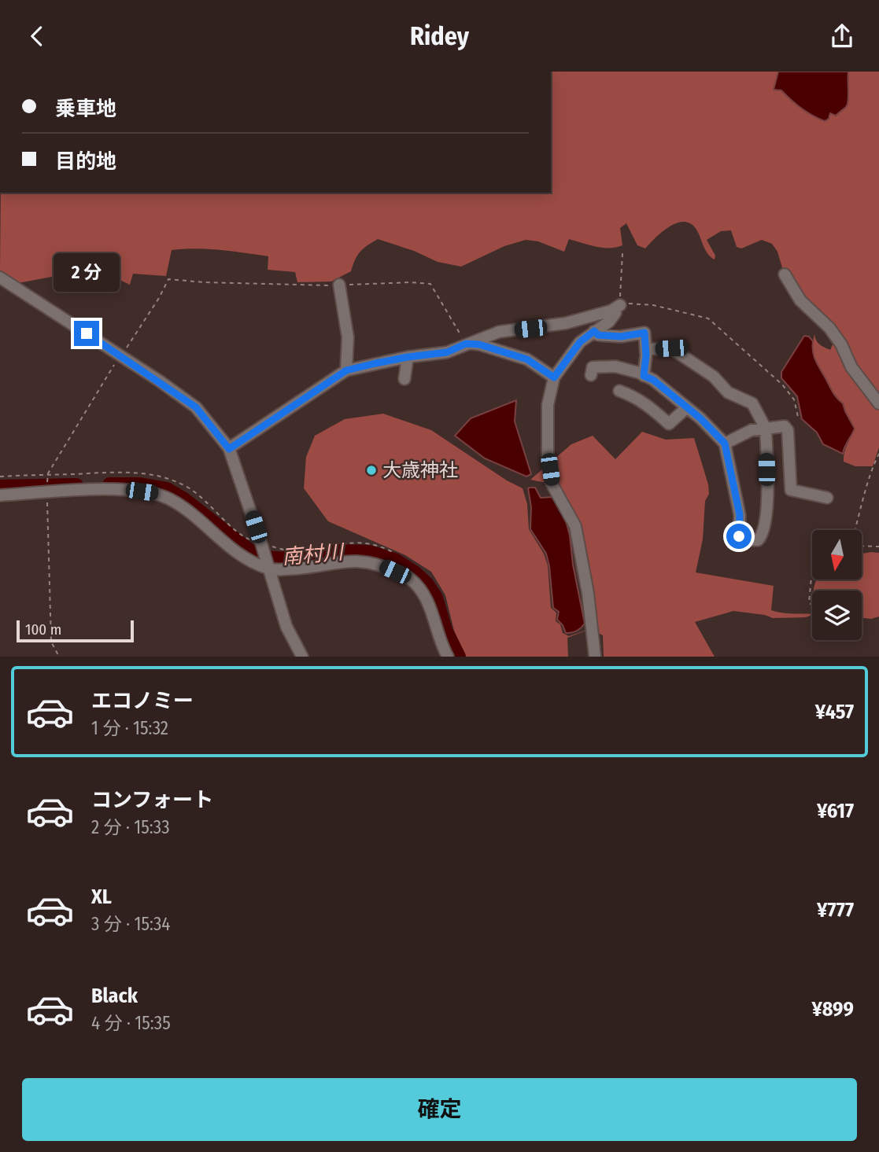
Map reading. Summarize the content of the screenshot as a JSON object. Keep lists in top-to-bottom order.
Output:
{
  "water": ["南村川"],
  "places": ["大歳神社"],
  "scale_bar": "100 m",
  "north": "bottom",
  "page": {
    "header": "Ridey",
    "banner": ["乗車地", "目的地"],
    "bubble": "2 分",
    "scale": "100 m",
    "list": [
      {
        "name": "エコノミー",
        "note": "1 分 · 15:32",
        "value": "¥457"
      },
      {
        "name": "コンフォート",
        "note": "2 分 · 15:33",
        "value": "¥617"
      },
      {
        "name": "XL",
        "note": "3 分 · 15:34",
        "value": "¥777"
      },
      {
        "name": "Black",
        "note": "4 分 · 15:35",
        "value": "¥899"
      }
    ],
    "buttons": "確定"
  }
}
